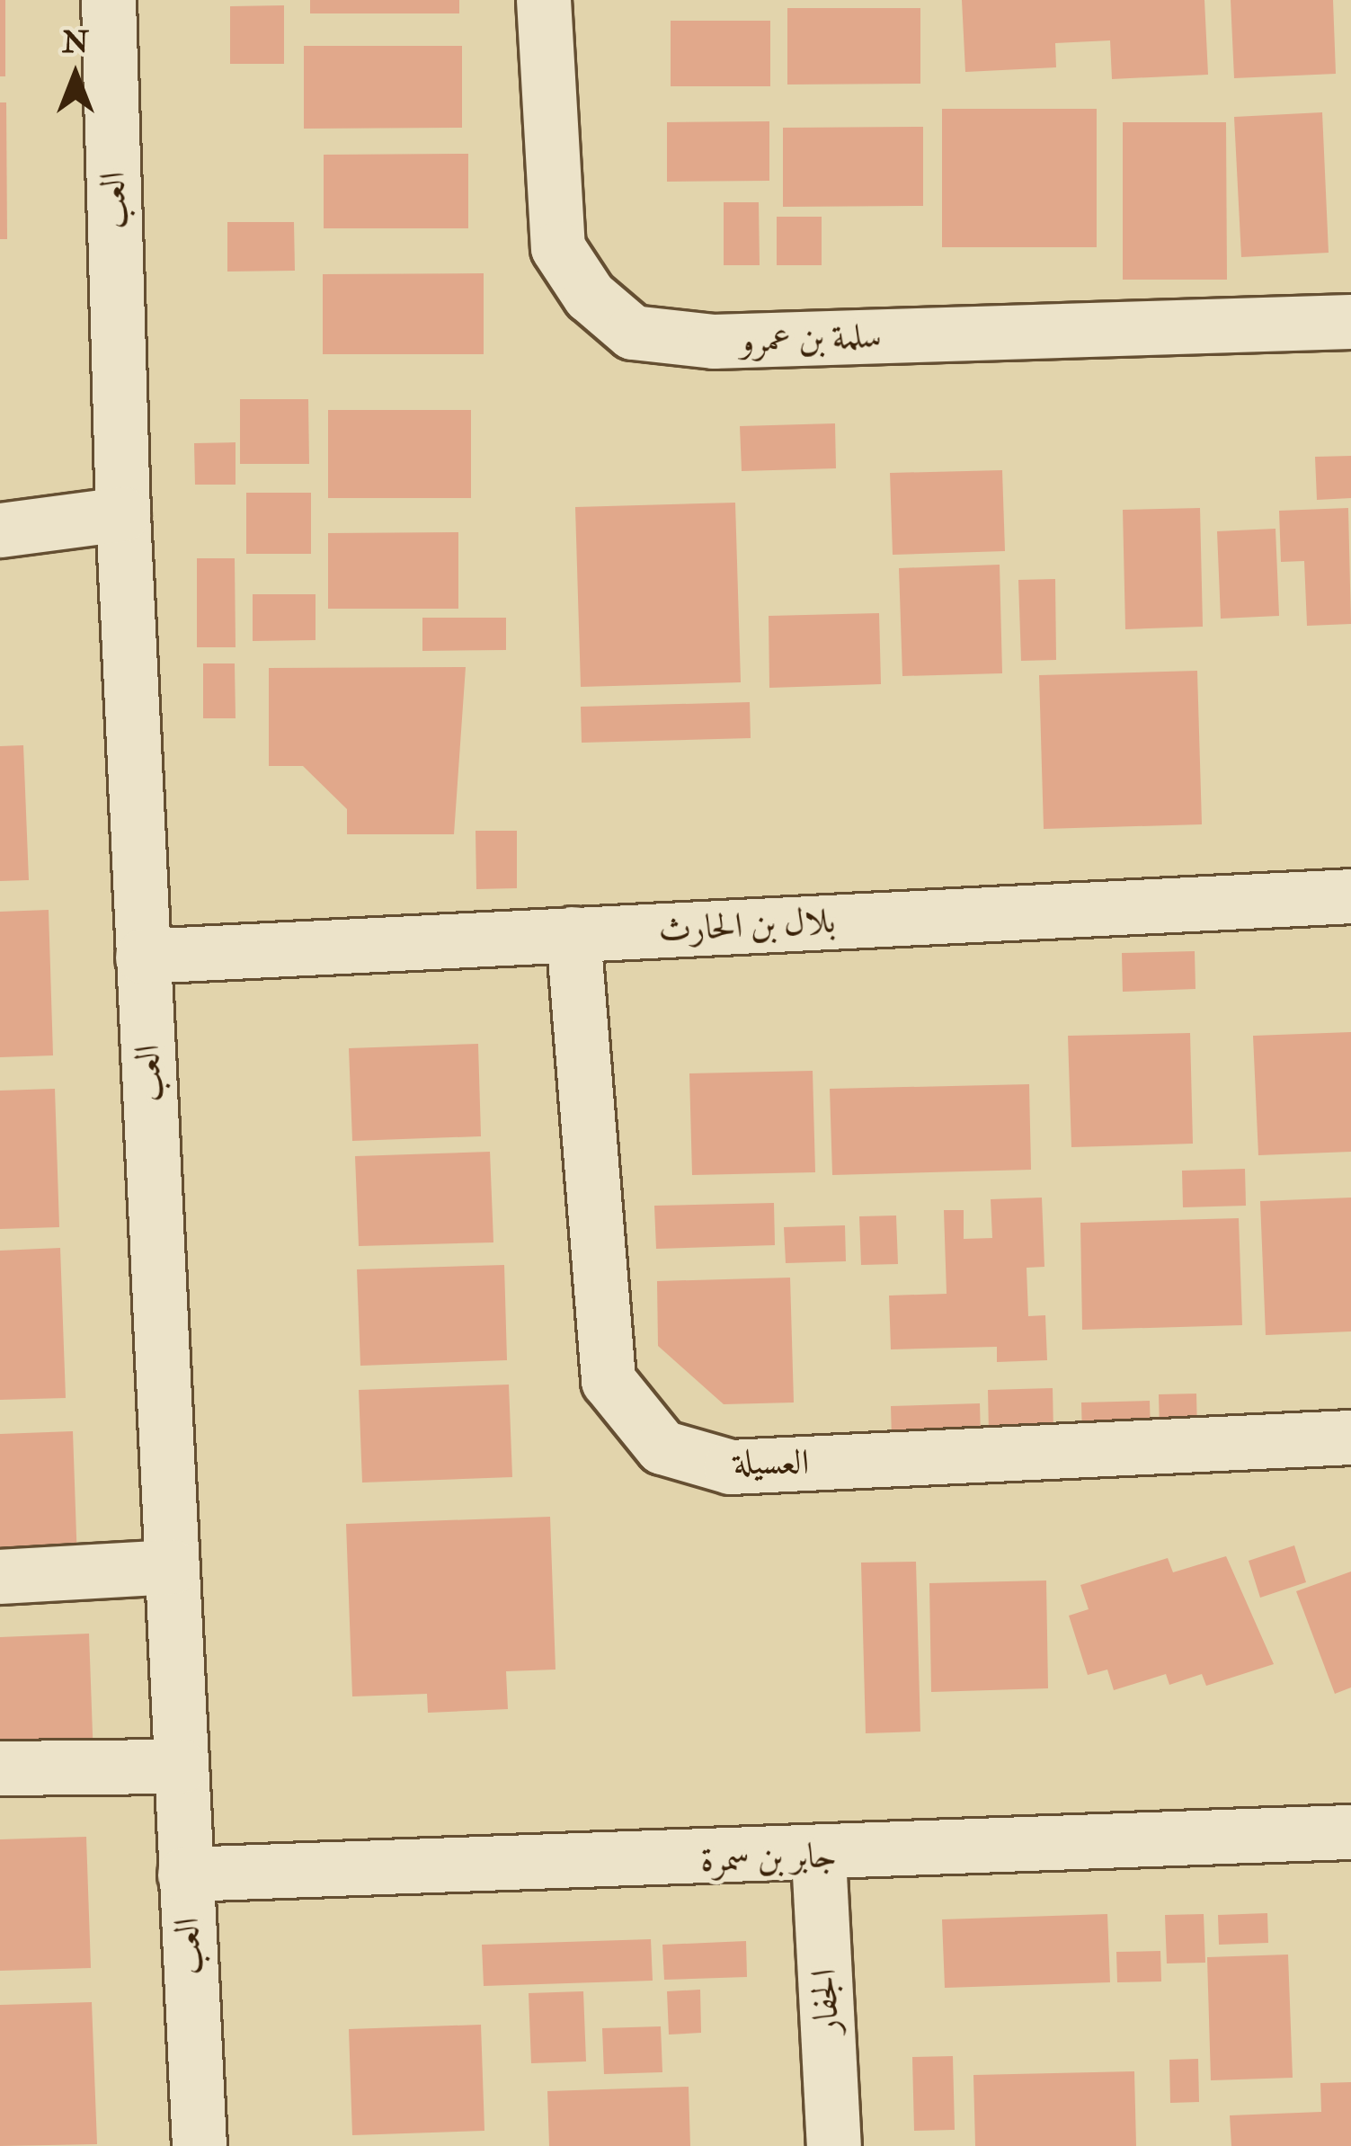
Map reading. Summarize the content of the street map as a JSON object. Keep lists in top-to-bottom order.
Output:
{
  "streets": {
    "street": [
      "العب",
      "سلمة بن عمرو",
      "بلال بن الحارث",
      "العسيلة",
      "جابر بن سمرة",
      "الجفار"
    ]
  },
  "crossings": [
    ["العب", "بلال بن الحارث"],
    ["العب", "جابر بن سمرة"],
    ["بلال بن الحارث", "العسيلة"],
    ["جابر بن سمرة", "الجفار"]
  ],
  "north": "top"
}
